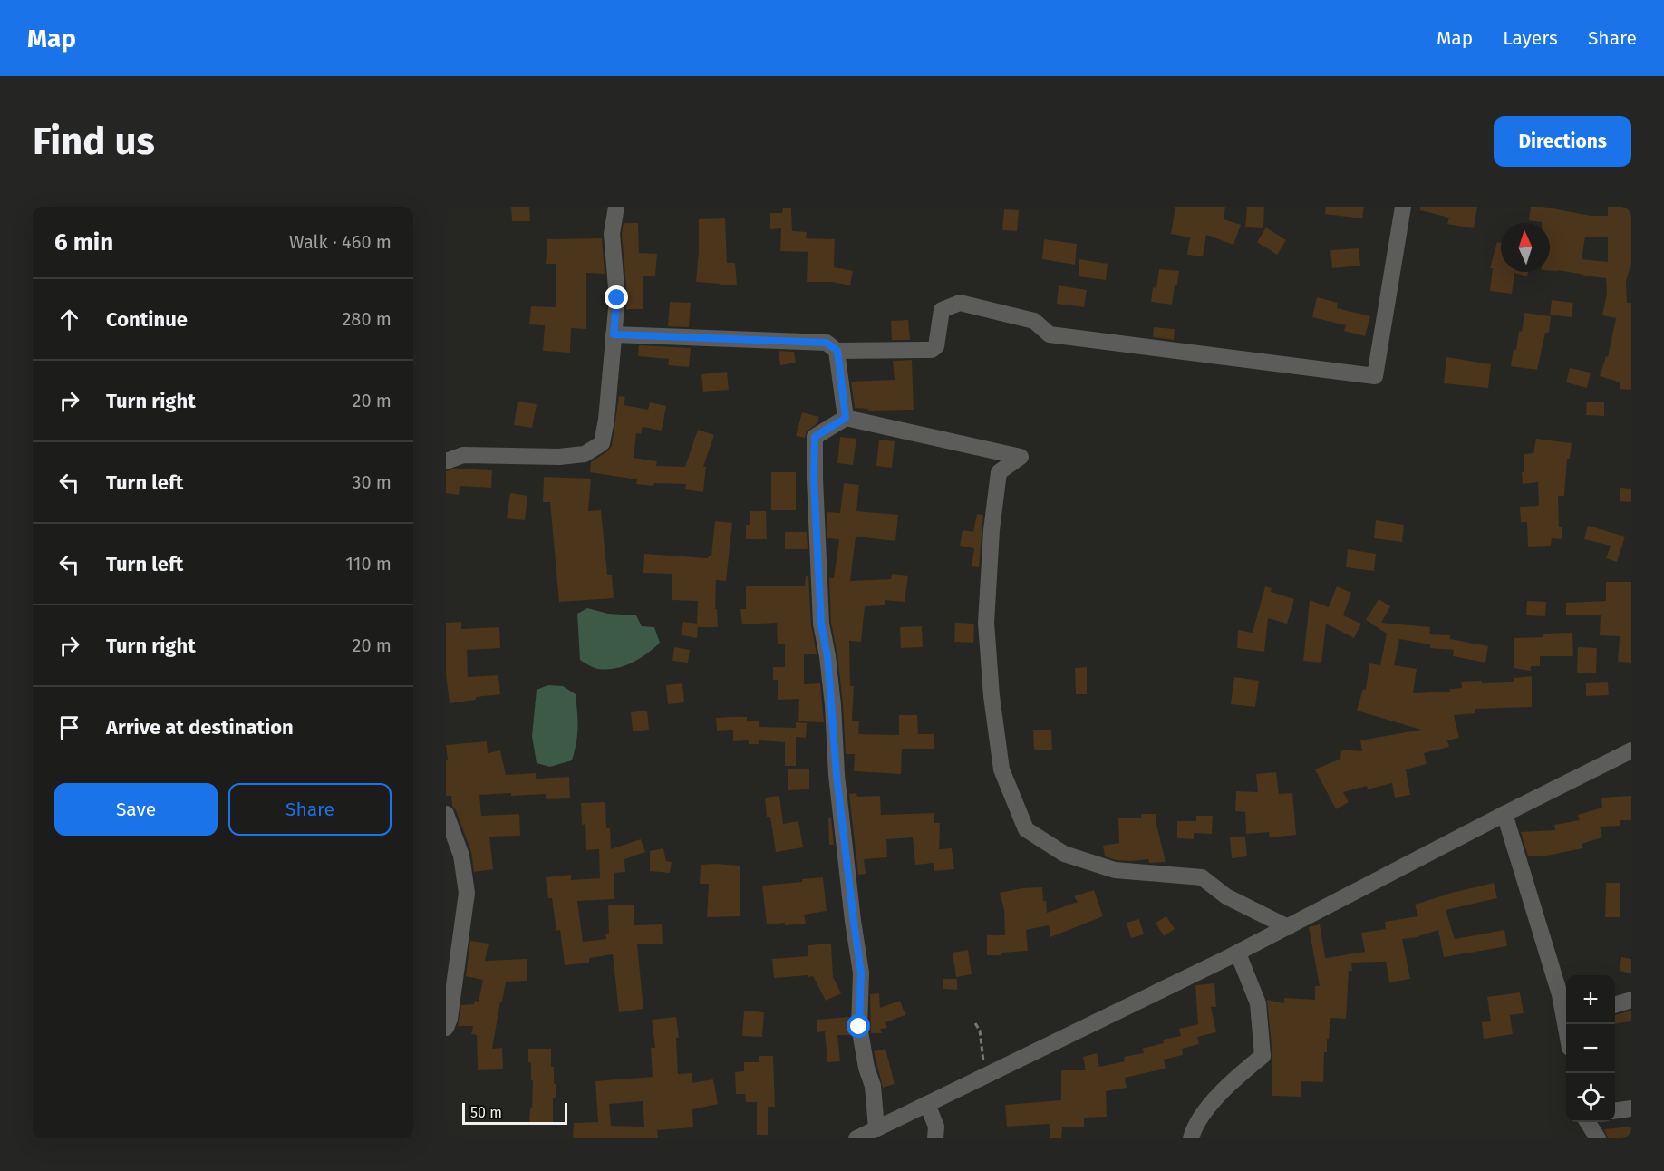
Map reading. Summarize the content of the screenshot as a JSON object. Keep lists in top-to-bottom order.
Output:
{
  "scale_bar": "50 m",
  "north": "top",
  "page": {
    "header": "Map",
    "nav": ["Map", "Layers", "Share"],
    "buttons": [
      "Directions",
      ["Save", "Share"]
    ],
    "title": "Find us",
    "heading": ["6 min", "Walk · 460 m"],
    "list": [
      ["Continue", "280 m"],
      ["Turn right", "20 m"],
      ["Turn left", "30 m"],
      ["Turn left", "110 m"],
      ["Turn right", "20 m"],
      "Arrive at destination"
    ],
    "map_buttons": ["+", "−"],
    "scale": "50 m"
  }
}
